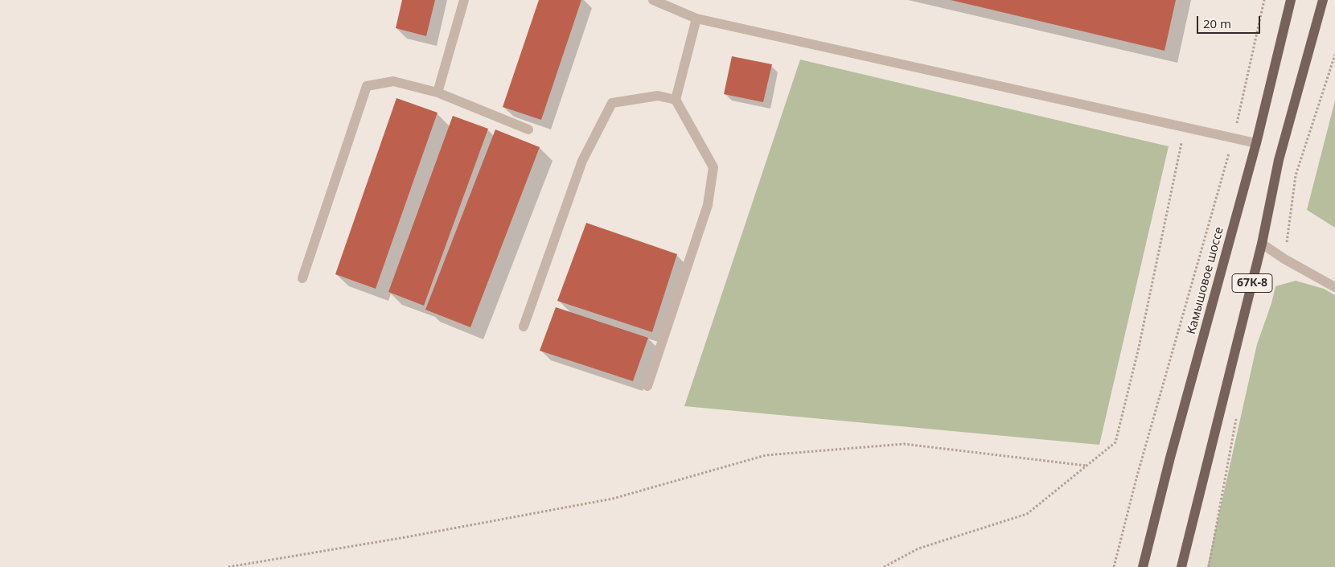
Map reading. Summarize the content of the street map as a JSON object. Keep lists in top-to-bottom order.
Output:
{
  "streets": {
    "main road": ["Камышовое шоссе", "67К-8"]
  },
  "scale_bar": "20 m"
}
